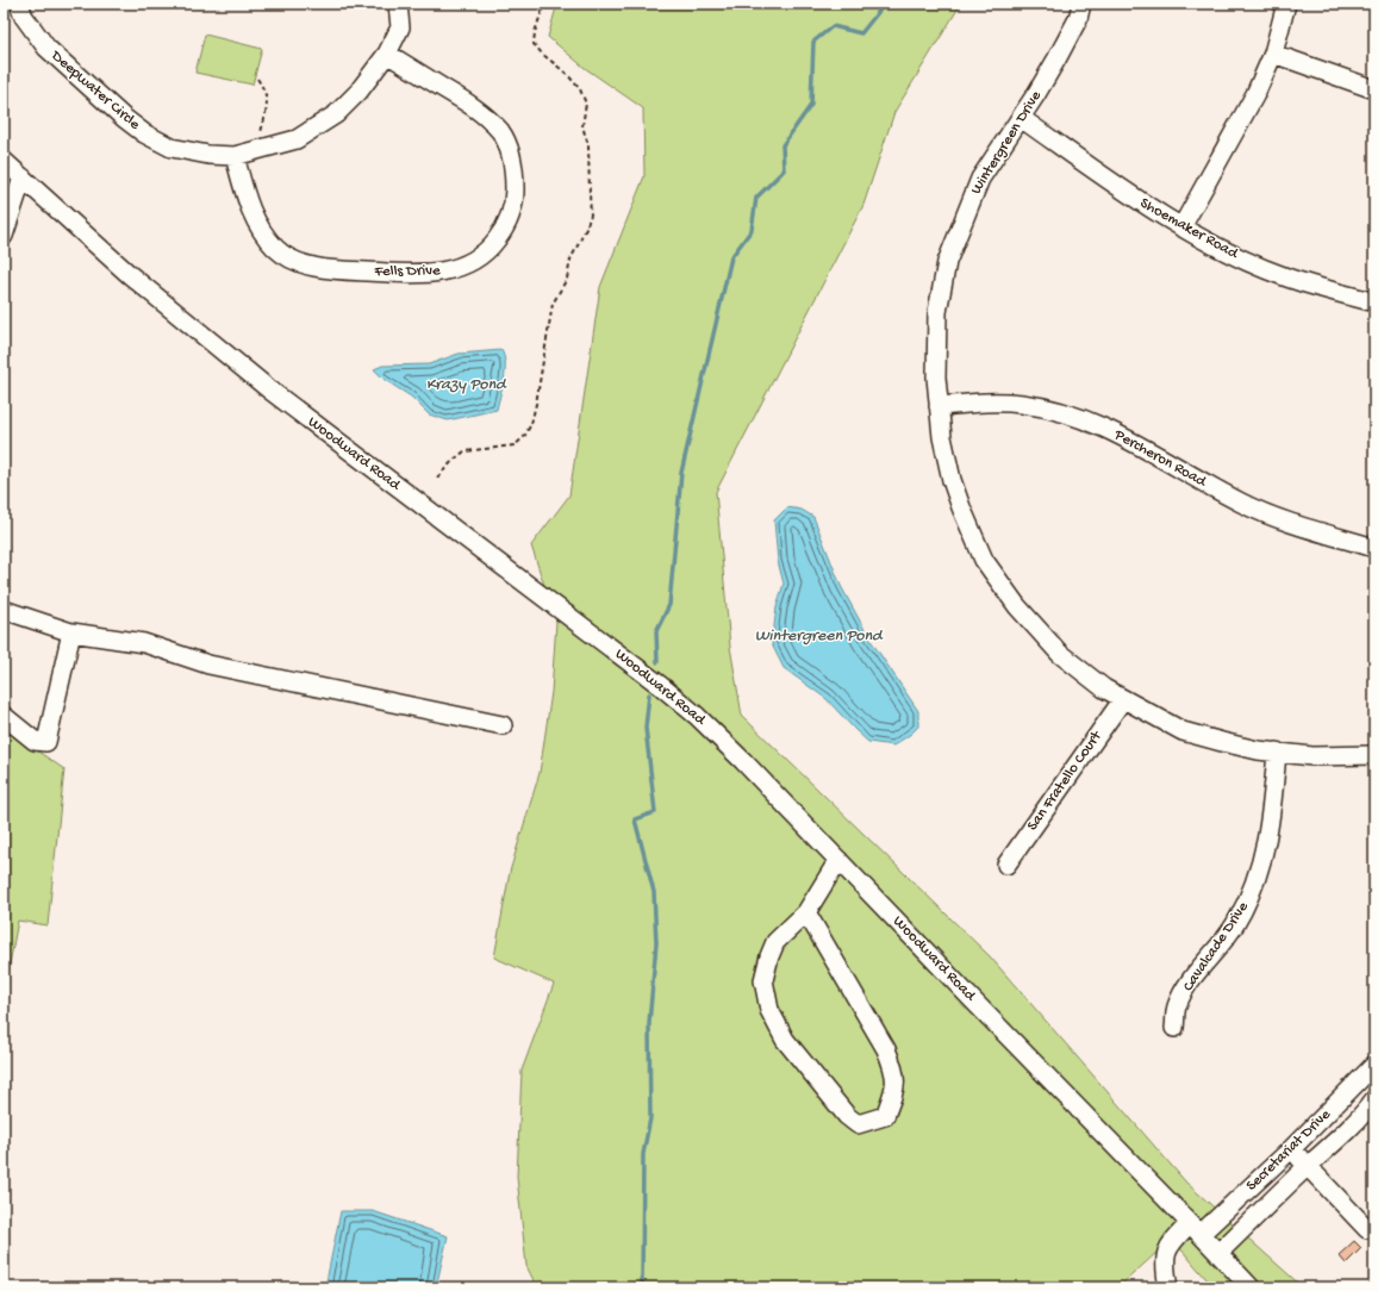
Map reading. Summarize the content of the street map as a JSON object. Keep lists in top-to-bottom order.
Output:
{
  "streets": {
    "street": [
      "Deepwater Circle",
      "Wintergreen Drive",
      "Shoemaker Road",
      "Fells Drive",
      "Woodward Road",
      "Percheron Road",
      "San Fratello Court",
      "Cavalcade Drive",
      "Secretariat Drive"
    ]
  },
  "crossings": [
    ["Deepwater Circle", "Fells Drive"],
    ["Wintergreen Drive", "Shoemaker Road"],
    ["Wintergreen Drive", "Percheron Road"],
    ["Wintergreen Drive", "San Fratello Court"],
    ["Wintergreen Drive", "Cavalcade Drive"],
    ["Woodward Road", "Secretariat Drive"]
  ],
  "water": ["Krazy Pond", "Wintergreen Pond"]
}
